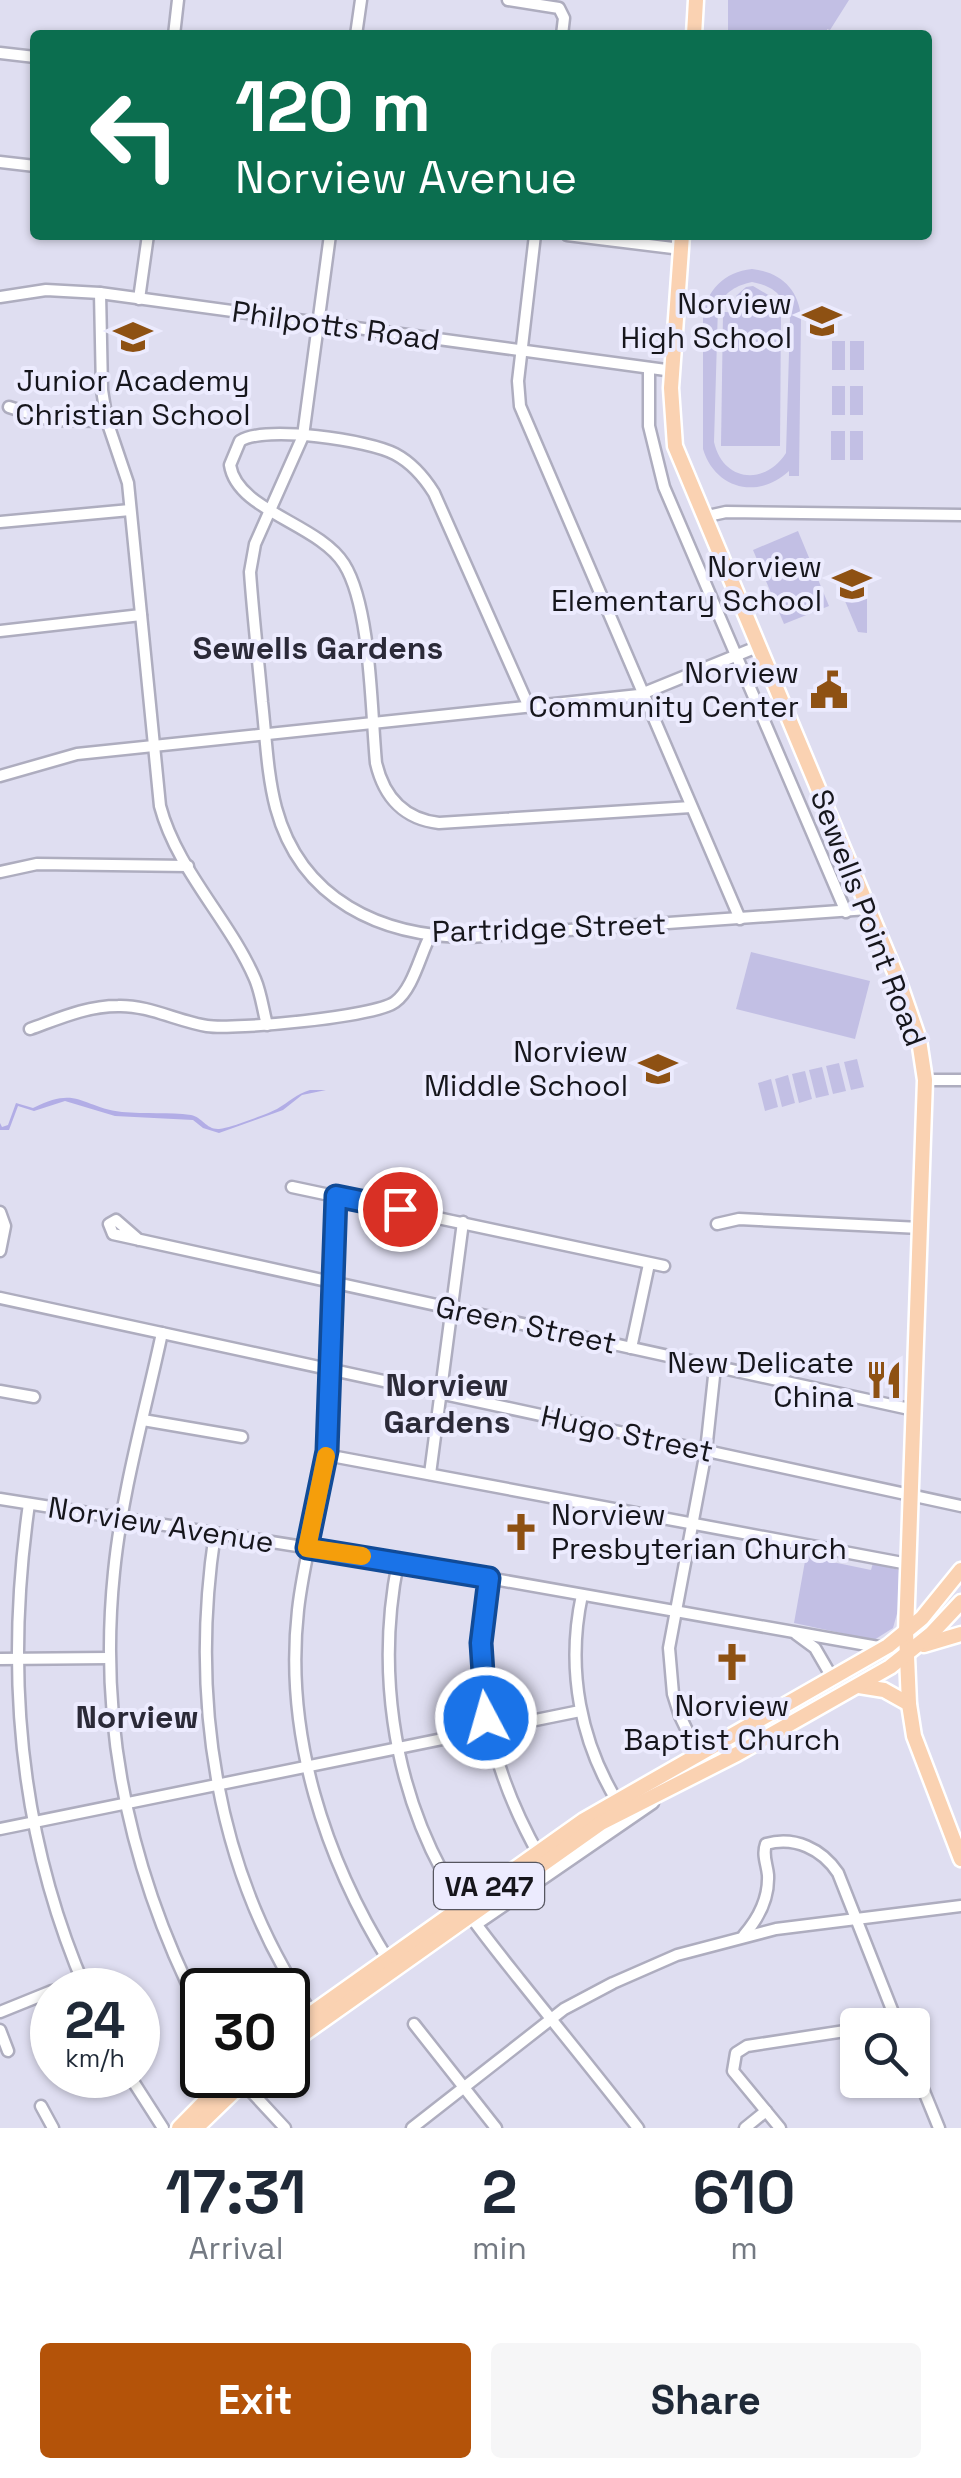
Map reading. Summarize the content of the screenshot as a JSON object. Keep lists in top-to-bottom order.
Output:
{
  "streets": {
    "main road": ["Sewells Point Road", "VA 247"],
    "street": [
      "Philpotts Road",
      "Partridge Street",
      "Green Street",
      "Hugo Street",
      "Norview Avenue"
    ]
  },
  "crossings": [
    ["Philpotts Road", "Sewells Point Road"],
    ["Philpotts Road", "Partridge Street"],
    ["Sewells Point Road", "Partridge Street"],
    ["Sewells Point Road", "Green Street"],
    ["Sewells Point Road", "Hugo Street"],
    ["Sewells Point Road", "VA 247"],
    ["Norview Avenue", "VA 247"]
  ],
  "districts": ["Sewells Gardens", "Norview Gardens", "Norview"],
  "places": {
    "school or university": [
      "Norview High School",
      "Junior Academy Christian School",
      "Norview Elementary School",
      "Norview Middle School"
    ],
    "public building": ["Norview Community Center"],
    "restaurant": ["New Delicate China"],
    "church": ["Norview Presbyterian Church", "Norview Baptist Church"]
  },
  "page": {
    "turn": ["120 m", "Norview Avenue"],
    "speed": "24 km/h",
    "limit": "30",
    "eta": [
      "17:31",
      "Arrival",
      "2",
      "min",
      "610",
      "m"
    ],
    "buttons": ["Exit", "Share"]
  }
}
